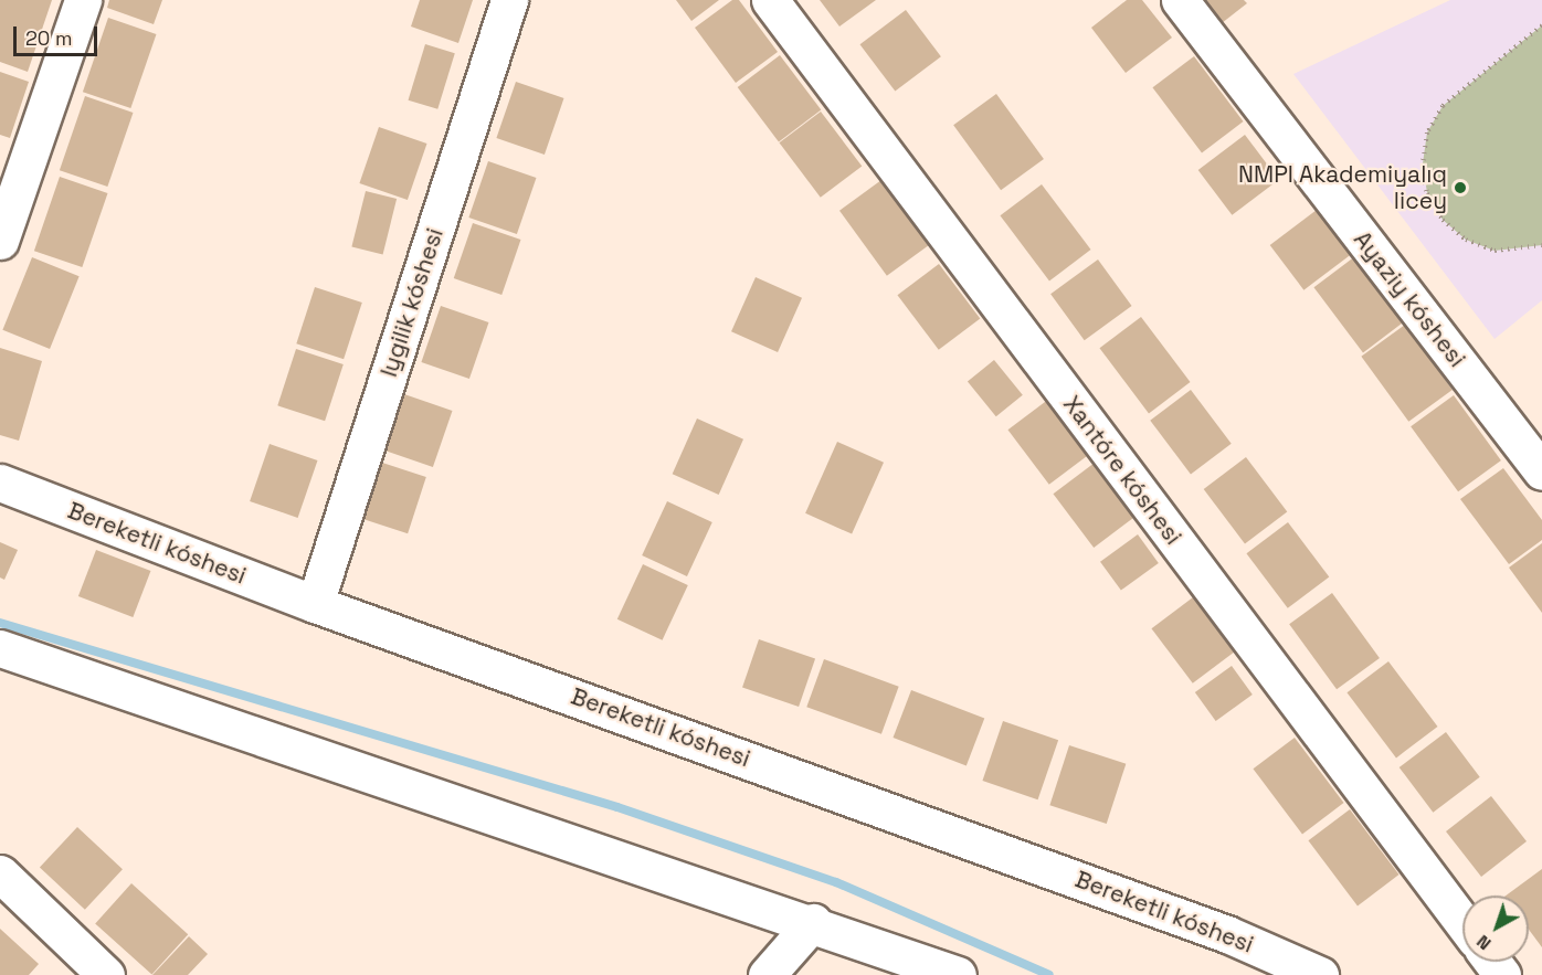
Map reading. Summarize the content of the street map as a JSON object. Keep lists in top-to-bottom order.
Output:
{
  "streets": {
    "street": [
      "Ayaziy kóshesi",
      "Iygilik kóshesi",
      "Xantóre kóshesi",
      "Bereketli kóshesi"
    ]
  },
  "crossings": [
    ["Iygilik kóshesi", "Bereketli kóshesi"]
  ],
  "places": ["NMPI Akademiyalıq licey"],
  "scale_bar": "20 m",
  "north": "bottom left"
}
